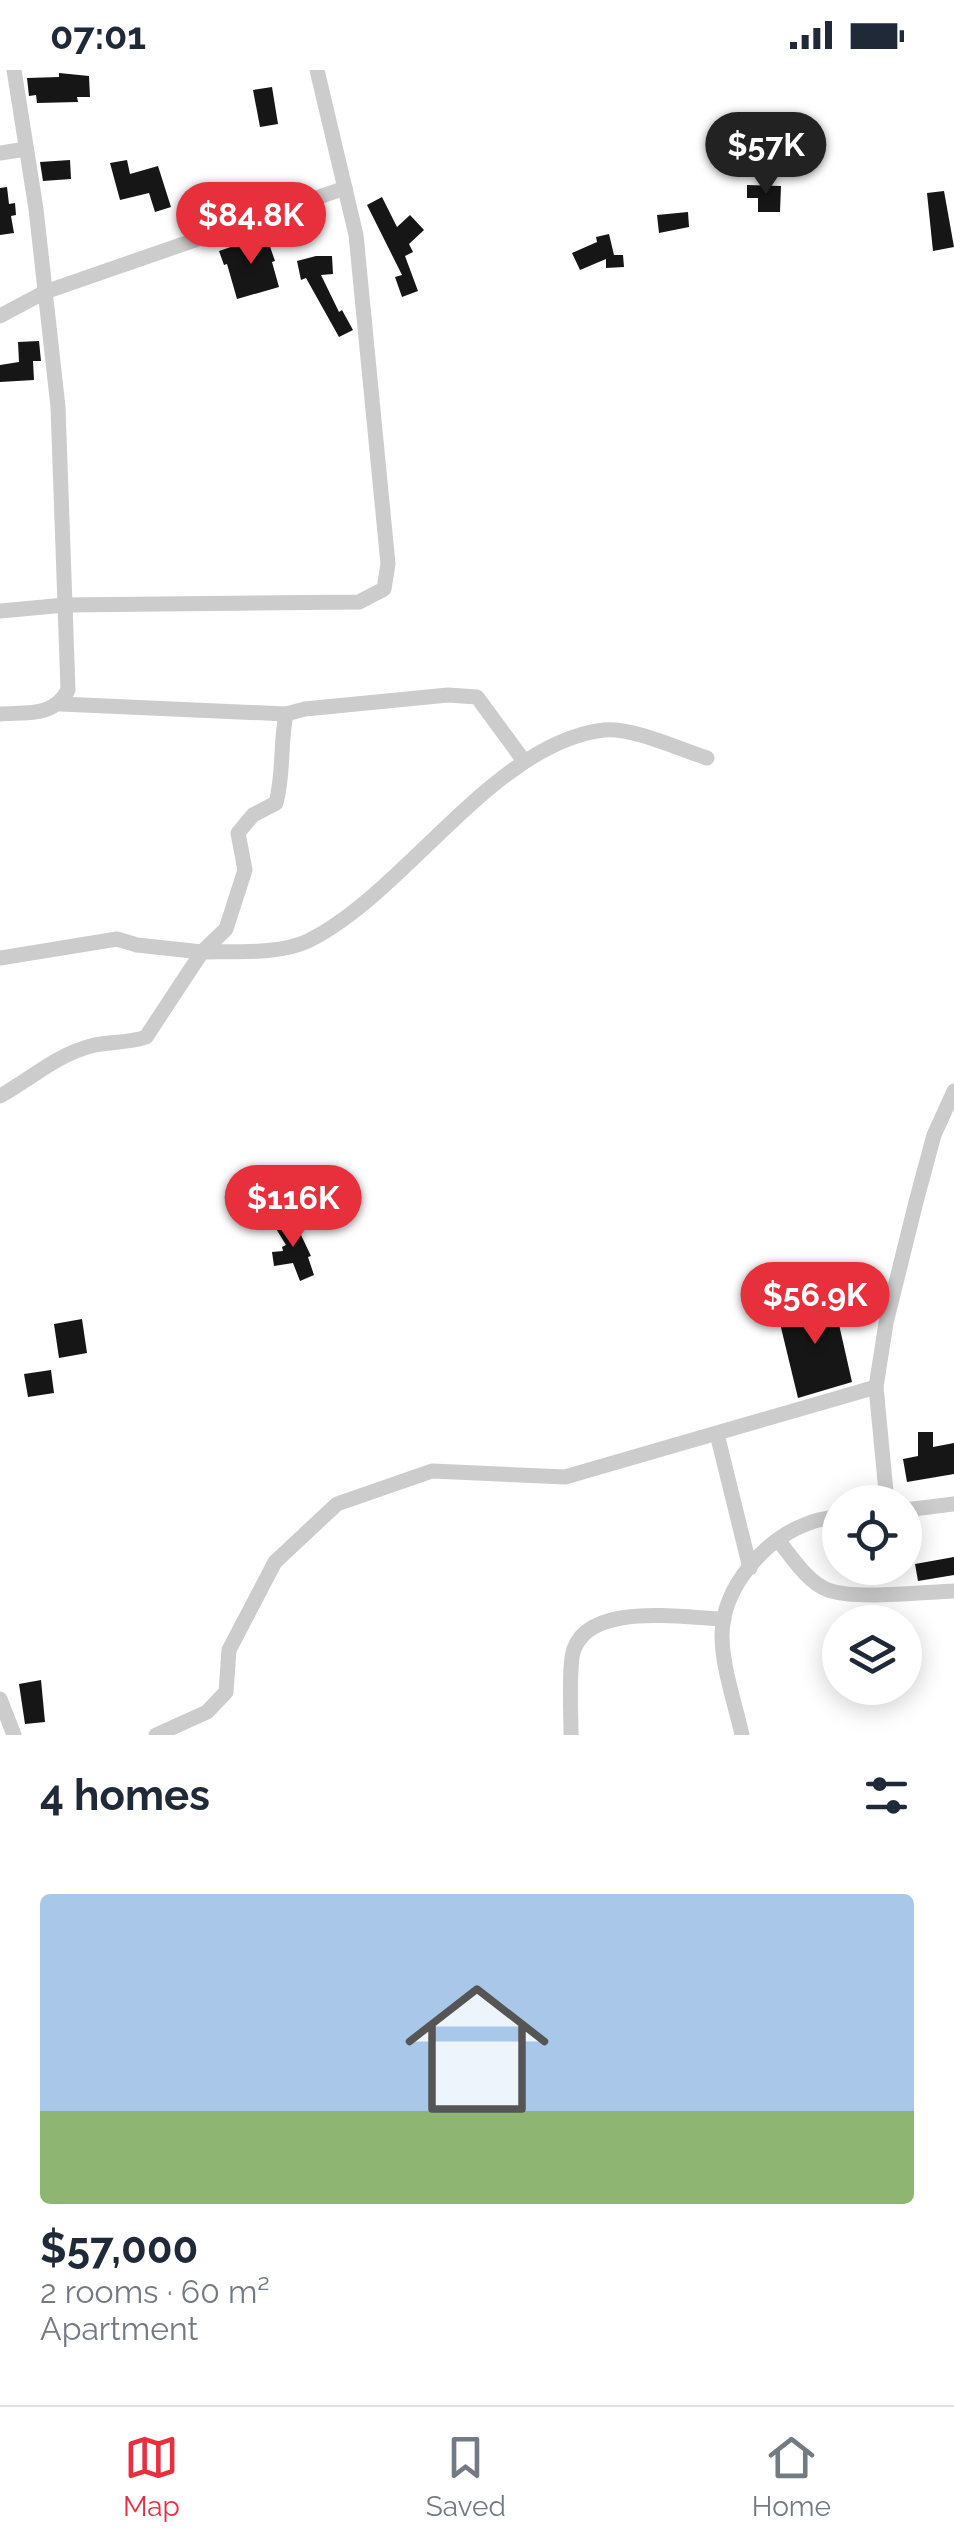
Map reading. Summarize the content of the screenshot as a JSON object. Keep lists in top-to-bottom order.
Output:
{
  "page": {
    "status": "07:01",
    "price": [
      "$57K",
      "$84.8K",
      "$116K",
      "$56.9K"
    ],
    "heading": "4 homes",
    "list": [
      {
        "name": "$57,000",
        "note": "2 rooms · 60 m² · Apartment"
      }
    ],
    "tabs": ["Map", "Saved", "Home"]
  }
}
